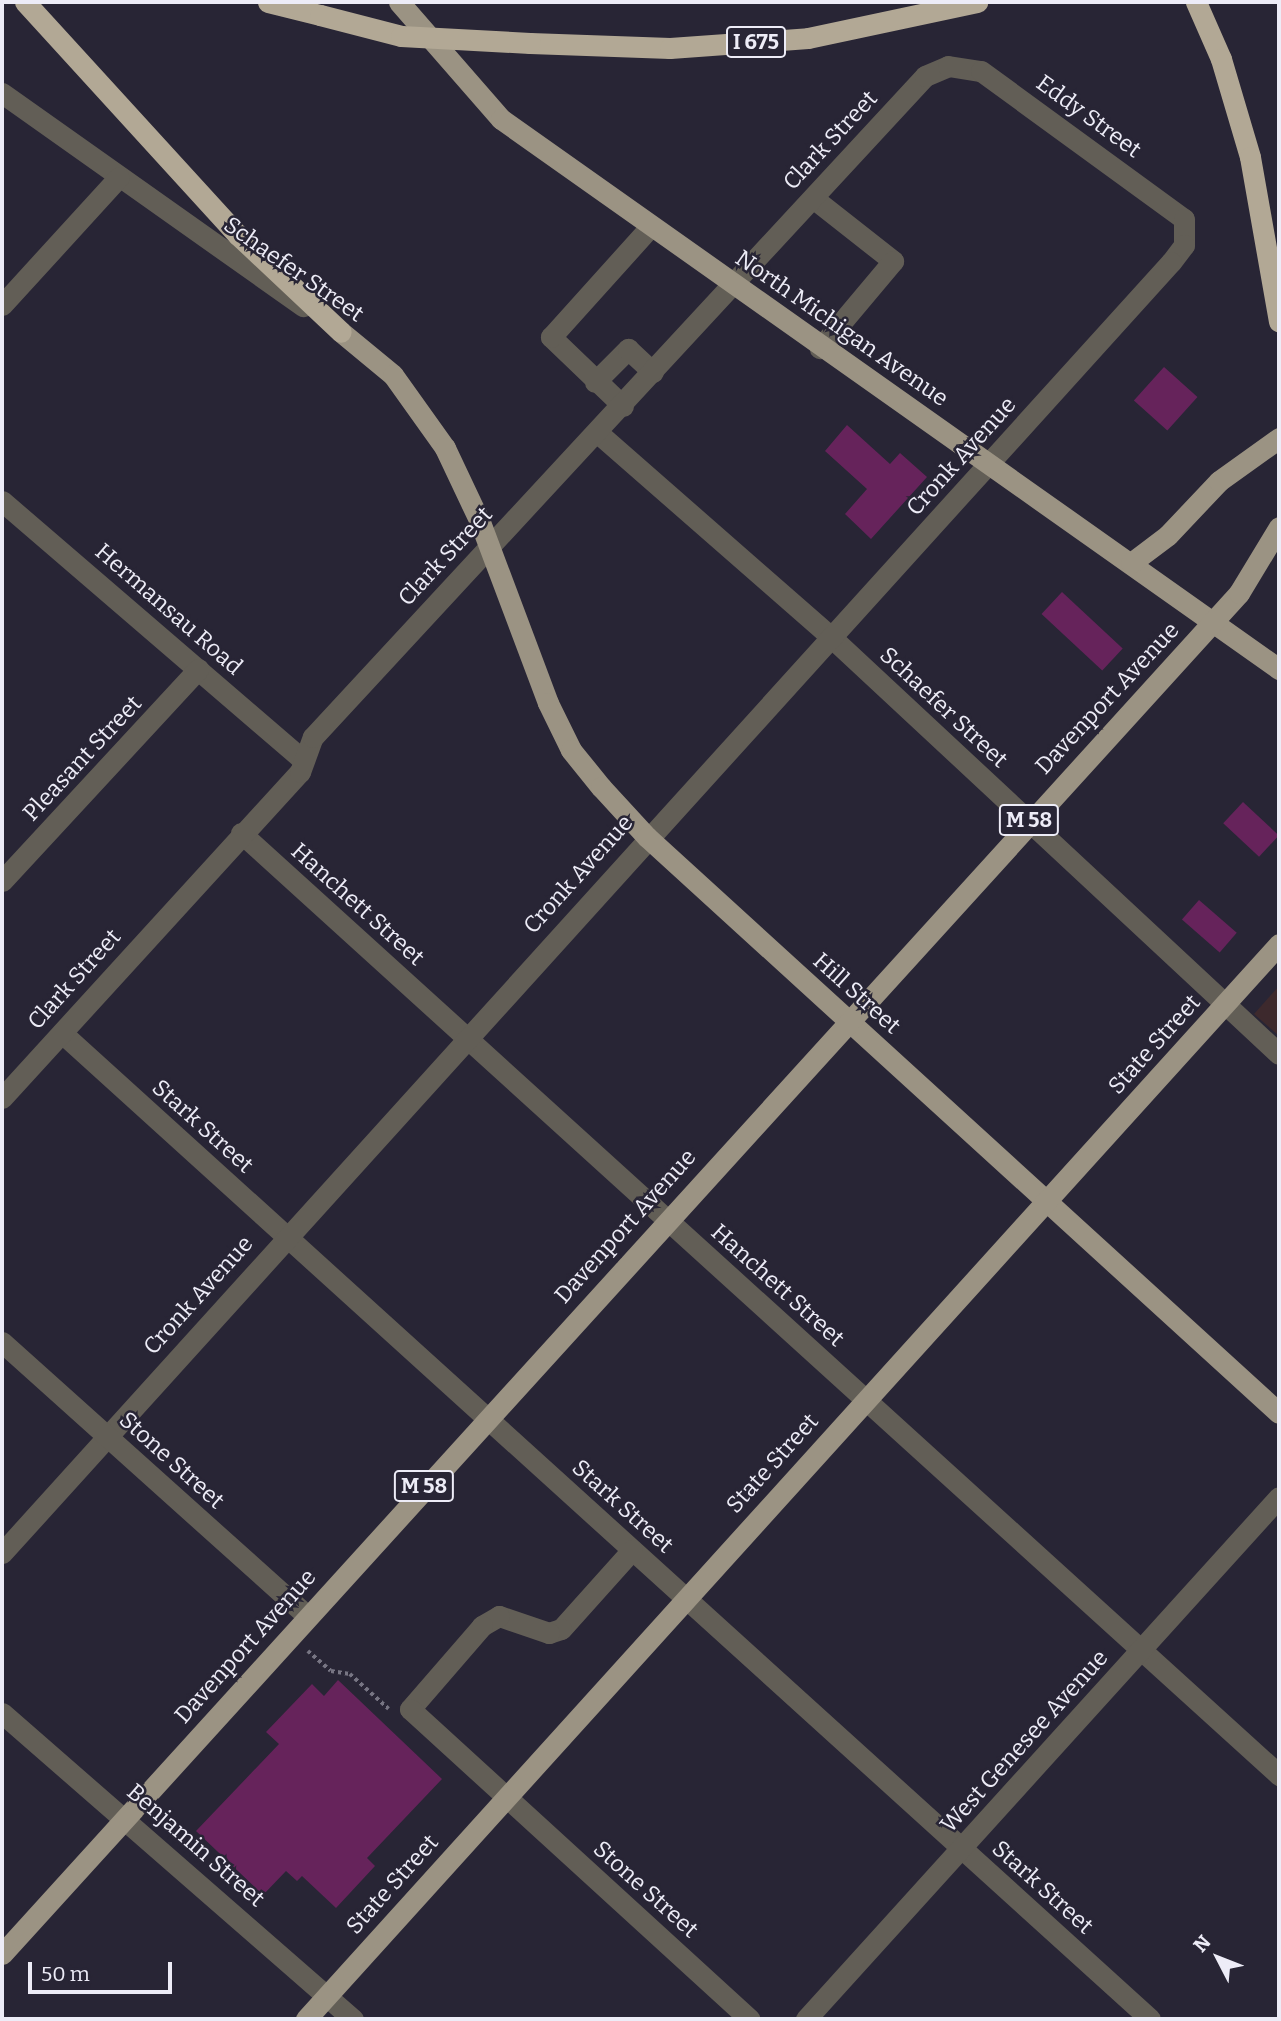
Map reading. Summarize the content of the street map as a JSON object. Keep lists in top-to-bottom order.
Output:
{
  "streets": {
    "highway": ["I 675"],
    "main road": [
      "Schaefer Street",
      "North Michigan Avenue",
      "Davenport Avenue",
      "M 58",
      "Hill Street",
      "State Street"
    ],
    "street": [
      "Eddy Street",
      "Clark Street",
      "Cronk Avenue",
      "Hermansau Road",
      "Pleasant Street",
      "Hanchett Street",
      "Stark Street",
      "Stone Street",
      "West Genesee Avenue",
      "Benjamin Street"
    ]
  },
  "crossings": [
    ["Eddy Street", "Clark Street"],
    ["Eddy Street", "Cronk Avenue"],
    ["Clark Street", "Schaefer Street"],
    ["Clark Street", "North Michigan Avenue"],
    ["Clark Street", "Hermansau Road"],
    ["Clark Street", "Hanchett Street"],
    ["Clark Street", "Hill Street"],
    ["Clark Street", "Stark Street"],
    ["Schaefer Street", "Cronk Avenue"],
    ["Schaefer Street", "Davenport Avenue"],
    ["Schaefer Street", "Hill Street"],
    ["Schaefer Street", "State Street"],
    ["North Michigan Avenue", "Cronk Avenue"],
    ["North Michigan Avenue", "Davenport Avenue"],
    ["Cronk Avenue", "Hanchett Street"],
    ["Cronk Avenue", "Hill Street"],
    ["Cronk Avenue", "Stark Street"],
    ["Cronk Avenue", "Stone Street"],
    ["Hermansau Road", "Pleasant Street"],
    ["Davenport Avenue", "Hanchett Street"],
    ["Davenport Avenue", "Hill Street"],
    ["Davenport Avenue", "Stark Street"],
    ["Davenport Avenue", "Stone Street"],
    ["Davenport Avenue", "Benjamin Street"],
    ["Hanchett Street", "State Street"],
    ["Hanchett Street", "West Genesee Avenue"],
    ["Hill Street", "State Street"],
    ["State Street", "Stark Street"],
    ["State Street", "Stone Street"],
    ["State Street", "Benjamin Street"],
    ["Stark Street", "Stone Street"],
    ["Stark Street", "West Genesee Avenue"]
  ],
  "scale_bar": "50 m",
  "north": "top left"
}
